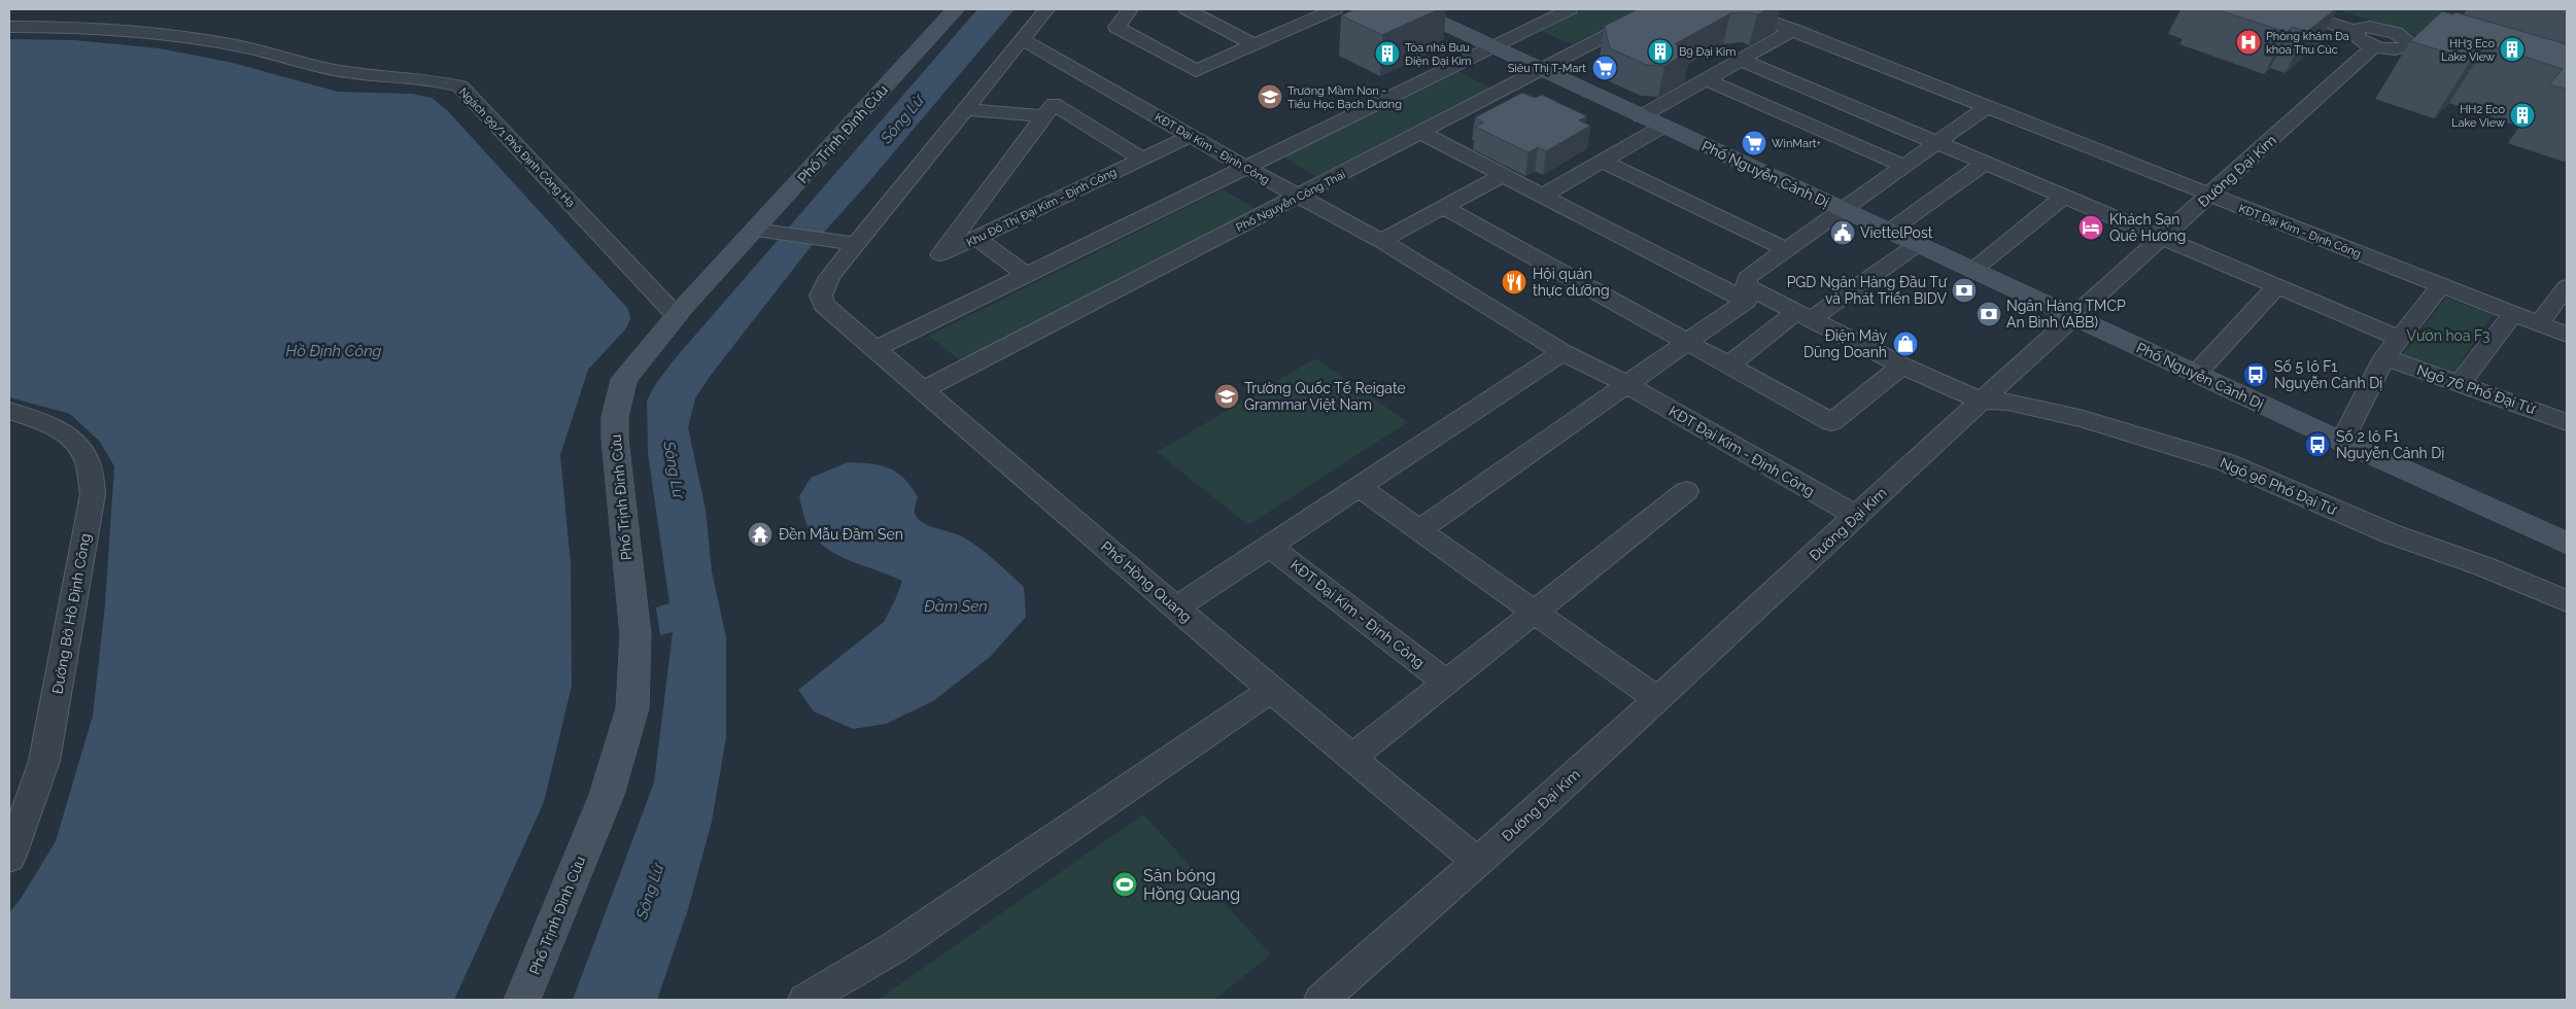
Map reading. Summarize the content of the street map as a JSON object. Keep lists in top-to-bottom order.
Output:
{
  "streets": {
    "main road": ["Phố Trịnh Đình Cửu", "Phố Nguyễn Cảnh Dị"],
    "street": [
      "Ngách 99/1 Phố Định Công Hạ",
      "KĐT Đại Kim - Định Công",
      "Đường Đại Kim",
      "Phố Nguyễn Công Thái",
      "Khu Đô Thị Đại Kim - Định Công",
      "Ngõ 76 Phố Đại Từ",
      "Ngõ 96 Phố Đại Từ",
      "Phố Hồng Quang",
      "Đường Bờ Hồ Định Công"
    ]
  },
  "crossings": [
    ["Phố Trịnh Đình Cửu", "Ngách 99/1 Phố Định Công Hạ"],
    ["KĐT Đại Kim - Định Công", "Đường Đại Kim"],
    ["KĐT Đại Kim - Định Công", "Phố Nguyễn Công Thái"],
    ["KĐT Đại Kim - Định Công", "Khu Đô Thị Đại Kim - Định Công"],
    ["Đường Đại Kim", "Phố Nguyễn Cảnh Dị"],
    ["Đường Đại Kim", "Ngõ 96 Phố Đại Từ"],
    ["Đường Đại Kim", "Phố Hồng Quang"],
    ["Phố Nguyễn Cảnh Dị", "Phố Nguyễn Công Thái"],
    ["Phố Nguyễn Công Thái", "Phố Hồng Quang"]
  ],
  "water": ["Sông Lừ", "Hồ Định Công", "Đầm Sen"],
  "parks": ["Vườn hoa F3"],
  "places": {
    "hospital": ["Phòng khám Đa khoa Thu Cúc"],
    "building": [
      "HH3 Eco Lake View",
      "B9 Đại Kim",
      "Tòa nhà Bưu Điện Đại Kim",
      "HH2 Eco Lake View"
    ],
    "supermarket": ["Siêu Thị T-Mart", "WinMart+"],
    "school or university": ["Trường Mầm Non - Tiểu Học Bạch Dương", "Trường Quốc Tế Reigate Grammar Việt Nam"],
    "hotel": ["Khách Sạn Quê Hương"],
    "public building": ["ViettelPost"],
    "restaurant": ["Hội quán thực dưỡng"],
    "bank": ["PGD Ngân Hàng Đầu Tư và Phát Triển BIDV", "Ngân Hàng TMCP An Bình (ABB)"],
    "shop": ["Điện Máy Dũng Doanh"],
    "bus stop": ["Số 5 lô F1 Nguyễn Cảnh Dị", "Số 2 lô F1 Nguyễn Cảnh Dị"],
    "temple": ["Đền Mẫu Đầm Sen"],
    "sports": ["Sân bóng Hồng Quang"]
  }
}
